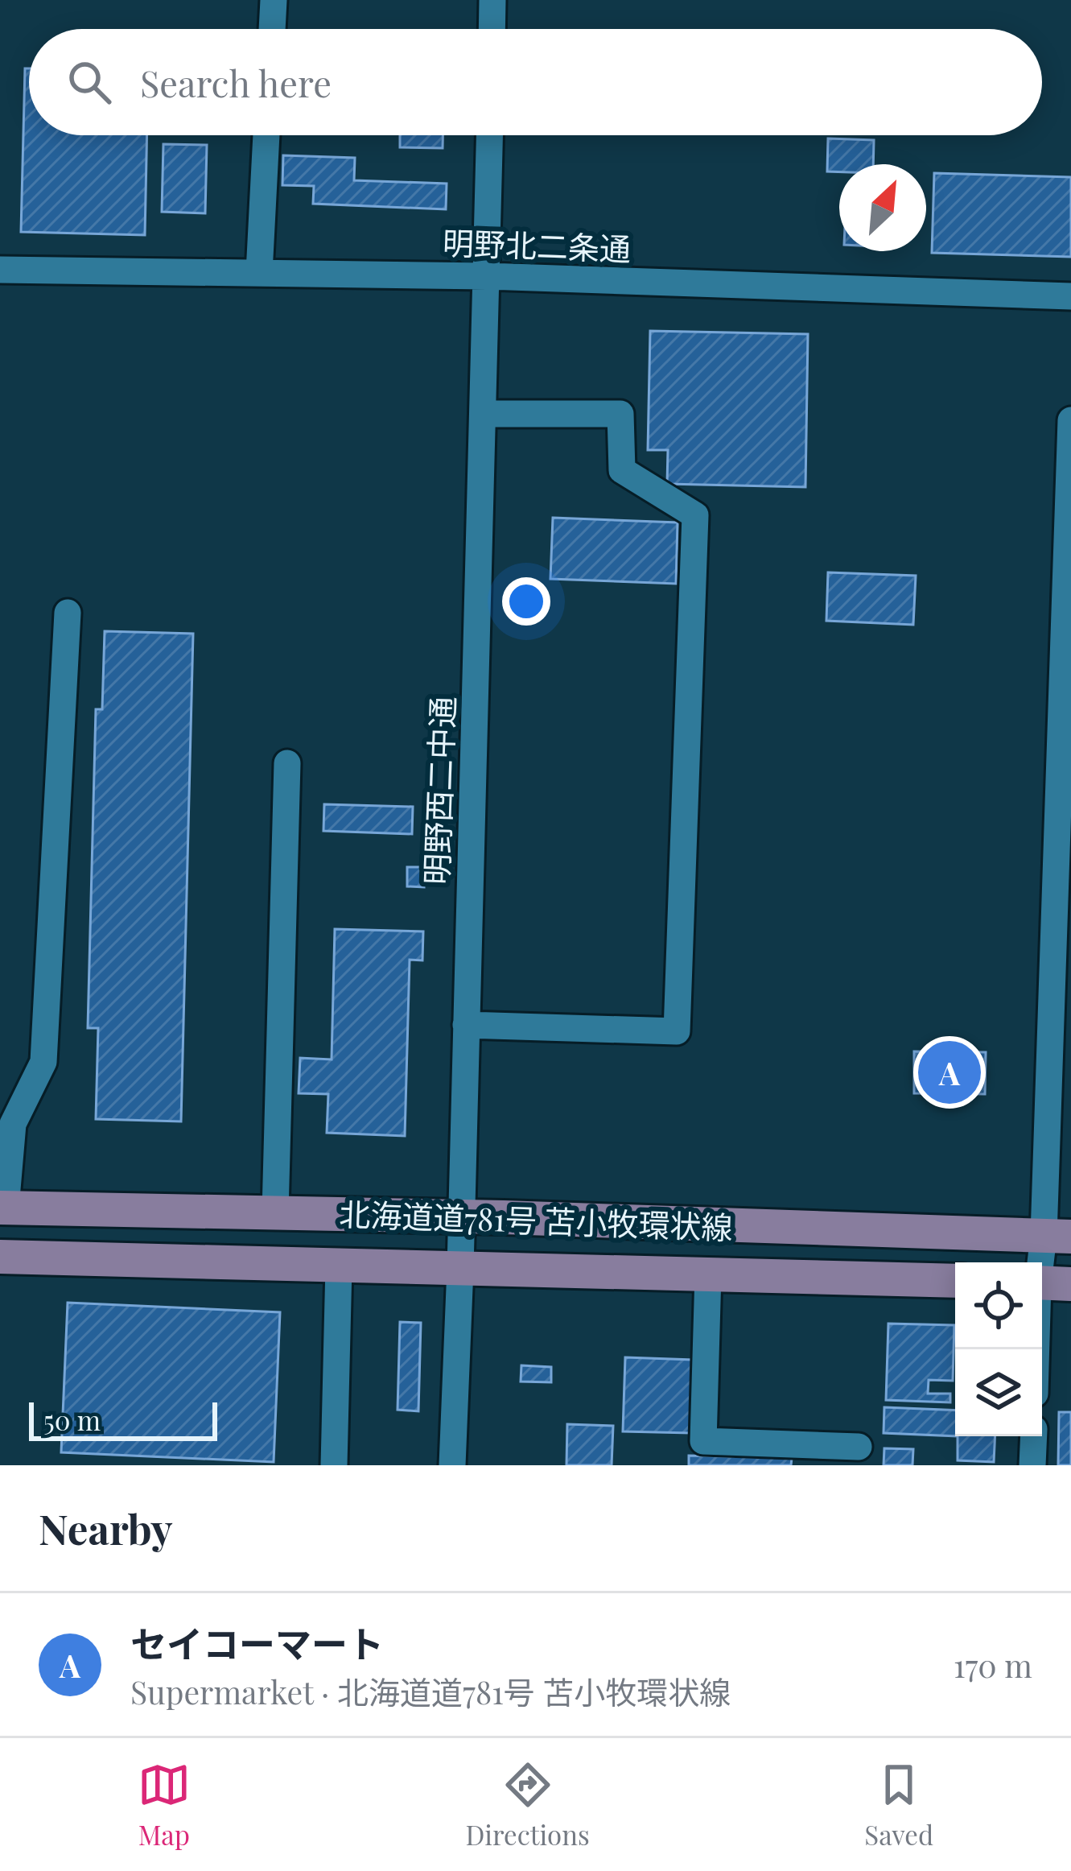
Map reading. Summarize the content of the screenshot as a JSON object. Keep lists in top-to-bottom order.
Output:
{
  "streets": {
    "main road": ["北海道道781号 苫小牧環状線"],
    "street": ["明野北二条通", "明野西二中通"]
  },
  "crossings": [
    ["明野北二条通", "明野西二中通"],
    ["明野西二中通", "北海道道781号 苫小牧環状線"]
  ],
  "scale_bar": "50 m",
  "north": "top right",
  "page": {
    "search": "Search here",
    "pins": "A",
    "scale": "50 m",
    "heading": "Nearby",
    "list": [
      {
        "mark": "A",
        "name": "セイコーマート",
        "note": "Supermarket · 北海道道781号 苫小牧環状線",
        "value": "170 m"
      }
    ],
    "nav": ["Map", "Directions", "Saved"]
  }
}
